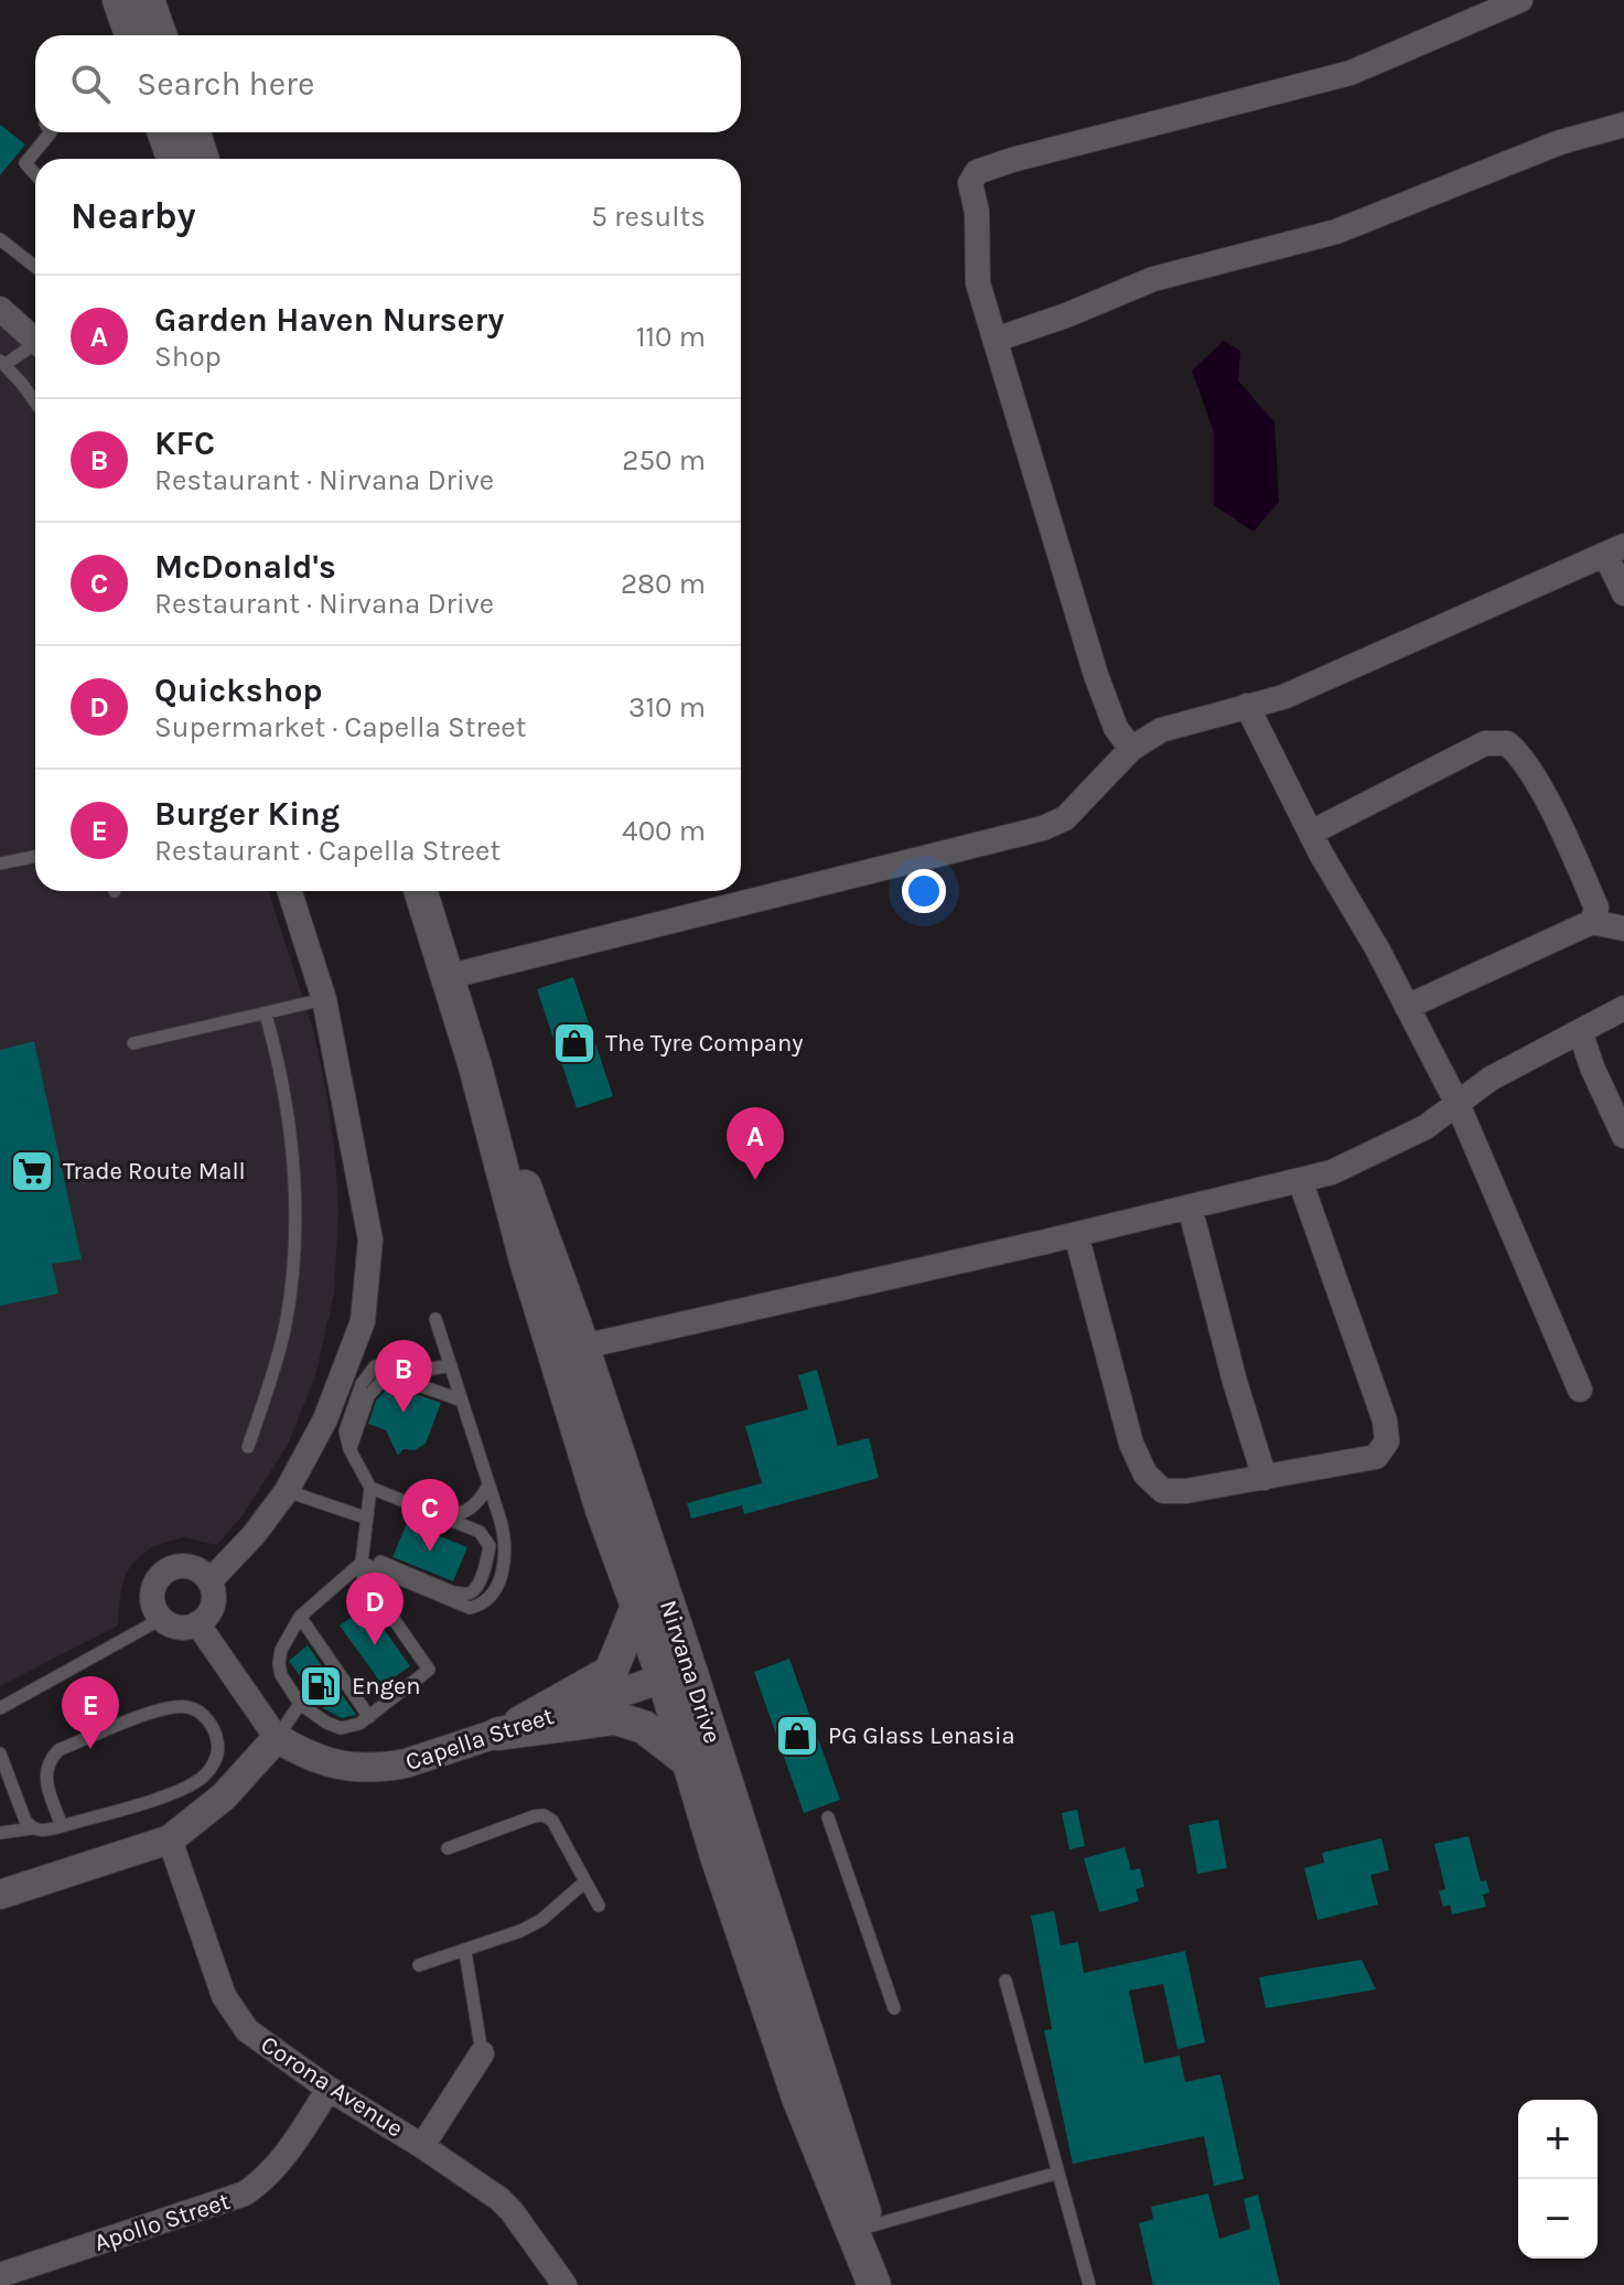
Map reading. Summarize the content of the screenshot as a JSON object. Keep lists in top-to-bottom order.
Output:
{
  "streets": {
    "main road": ["Nirvana Drive"],
    "street": ["Capella Street", "Corona Avenue", "Apollo Street"]
  },
  "crossings": [
    ["Nirvana Drive", "Capella Street"],
    ["Corona Avenue", "Apollo Street"]
  ],
  "places": {
    "shop": ["The Tyre Company", "PG Glass Lenasia"],
    "supermarket": ["Trade Route Mall"],
    "fuel station": ["Engen"]
  },
  "page": {
    "search": "Search here",
    "heading": ["Nearby", "5 results"],
    "list": [
      {
        "mark": "A",
        "name": "Garden Haven Nursery",
        "note": "Shop",
        "value": "110 m"
      },
      {
        "mark": "B",
        "name": "KFC",
        "note": "Restaurant · Nirvana Drive",
        "value": "250 m"
      },
      {
        "mark": "C",
        "name": "McDonald's",
        "note": "Restaurant · Nirvana Drive",
        "value": "280 m"
      },
      {
        "mark": "D",
        "name": "Quickshop",
        "note": "Supermarket · Capella Street",
        "value": "310 m"
      },
      {
        "mark": "E",
        "name": "Burger King",
        "note": "Restaurant · Capella Street",
        "value": "400 m"
      }
    ],
    "pins": [
      "A",
      "B",
      "C",
      "D",
      "E"
    ],
    "map_buttons": ["+", "−"]
  }
}
